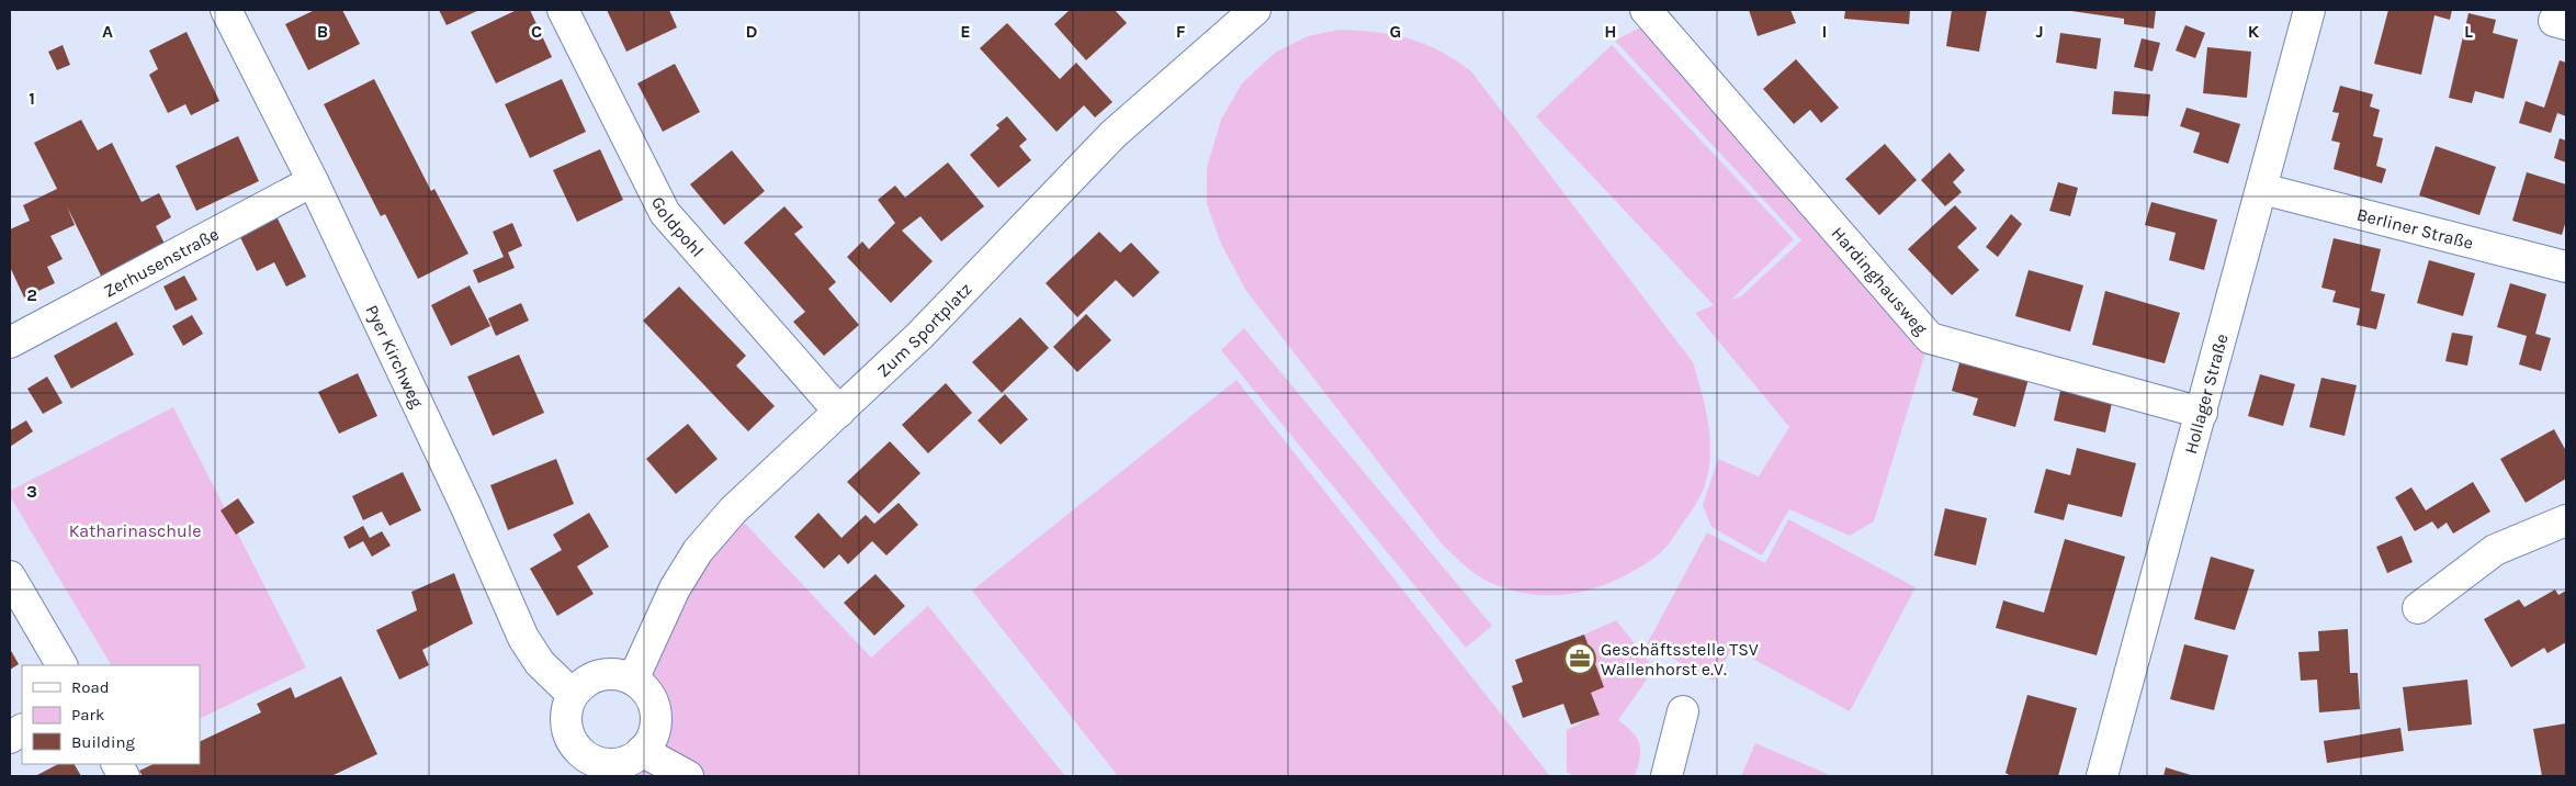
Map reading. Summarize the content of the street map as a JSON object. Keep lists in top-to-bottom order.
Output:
{
  "streets": {
    "street": [
      "Goldpohl",
      "Berliner Straße",
      "Zerhusenstraße",
      "Hardinghausweg",
      "Zum Sportplatz",
      "Pyer Kirchweg",
      "Hollager Straße"
    ]
  },
  "crossings": [
    ["Goldpohl", "Zum Sportplatz"],
    ["Berliner Straße", "Hollager Straße"],
    ["Zerhusenstraße", "Pyer Kirchweg"],
    ["Hardinghausweg", "Hollager Straße"],
    ["Zum Sportplatz", "Pyer Kirchweg"]
  ],
  "parks": ["Katharinaschule"],
  "places": {
    "office": ["Geschäftsstelle TSV Wallenhorst e.V."]
  },
  "legend": ["Road", "Park", "Building"],
  "grid": {
    "columns": [
      "A",
      "B",
      "C",
      "D",
      "E",
      "F",
      "G",
      "H",
      "I",
      "J",
      "K",
      "L"
    ],
    "rows": ["1", "2", "3"]
  }
}
